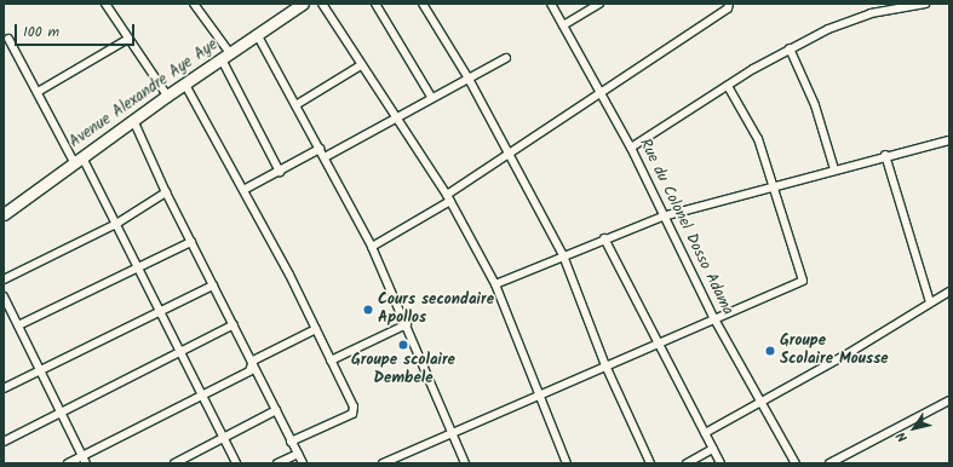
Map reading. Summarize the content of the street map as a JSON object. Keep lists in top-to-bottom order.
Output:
{
  "streets": {
    "street": ["Avenue Alexandre Aye Aye", "Rue du Colonel Dosso Adama"]
  },
  "places": ["Cours secondaire Apollos", "Groupe scolaire Dembele", "Groupe Scolaire Mousse"],
  "scale_bar": "100 m",
  "north": "bottom left"
}
